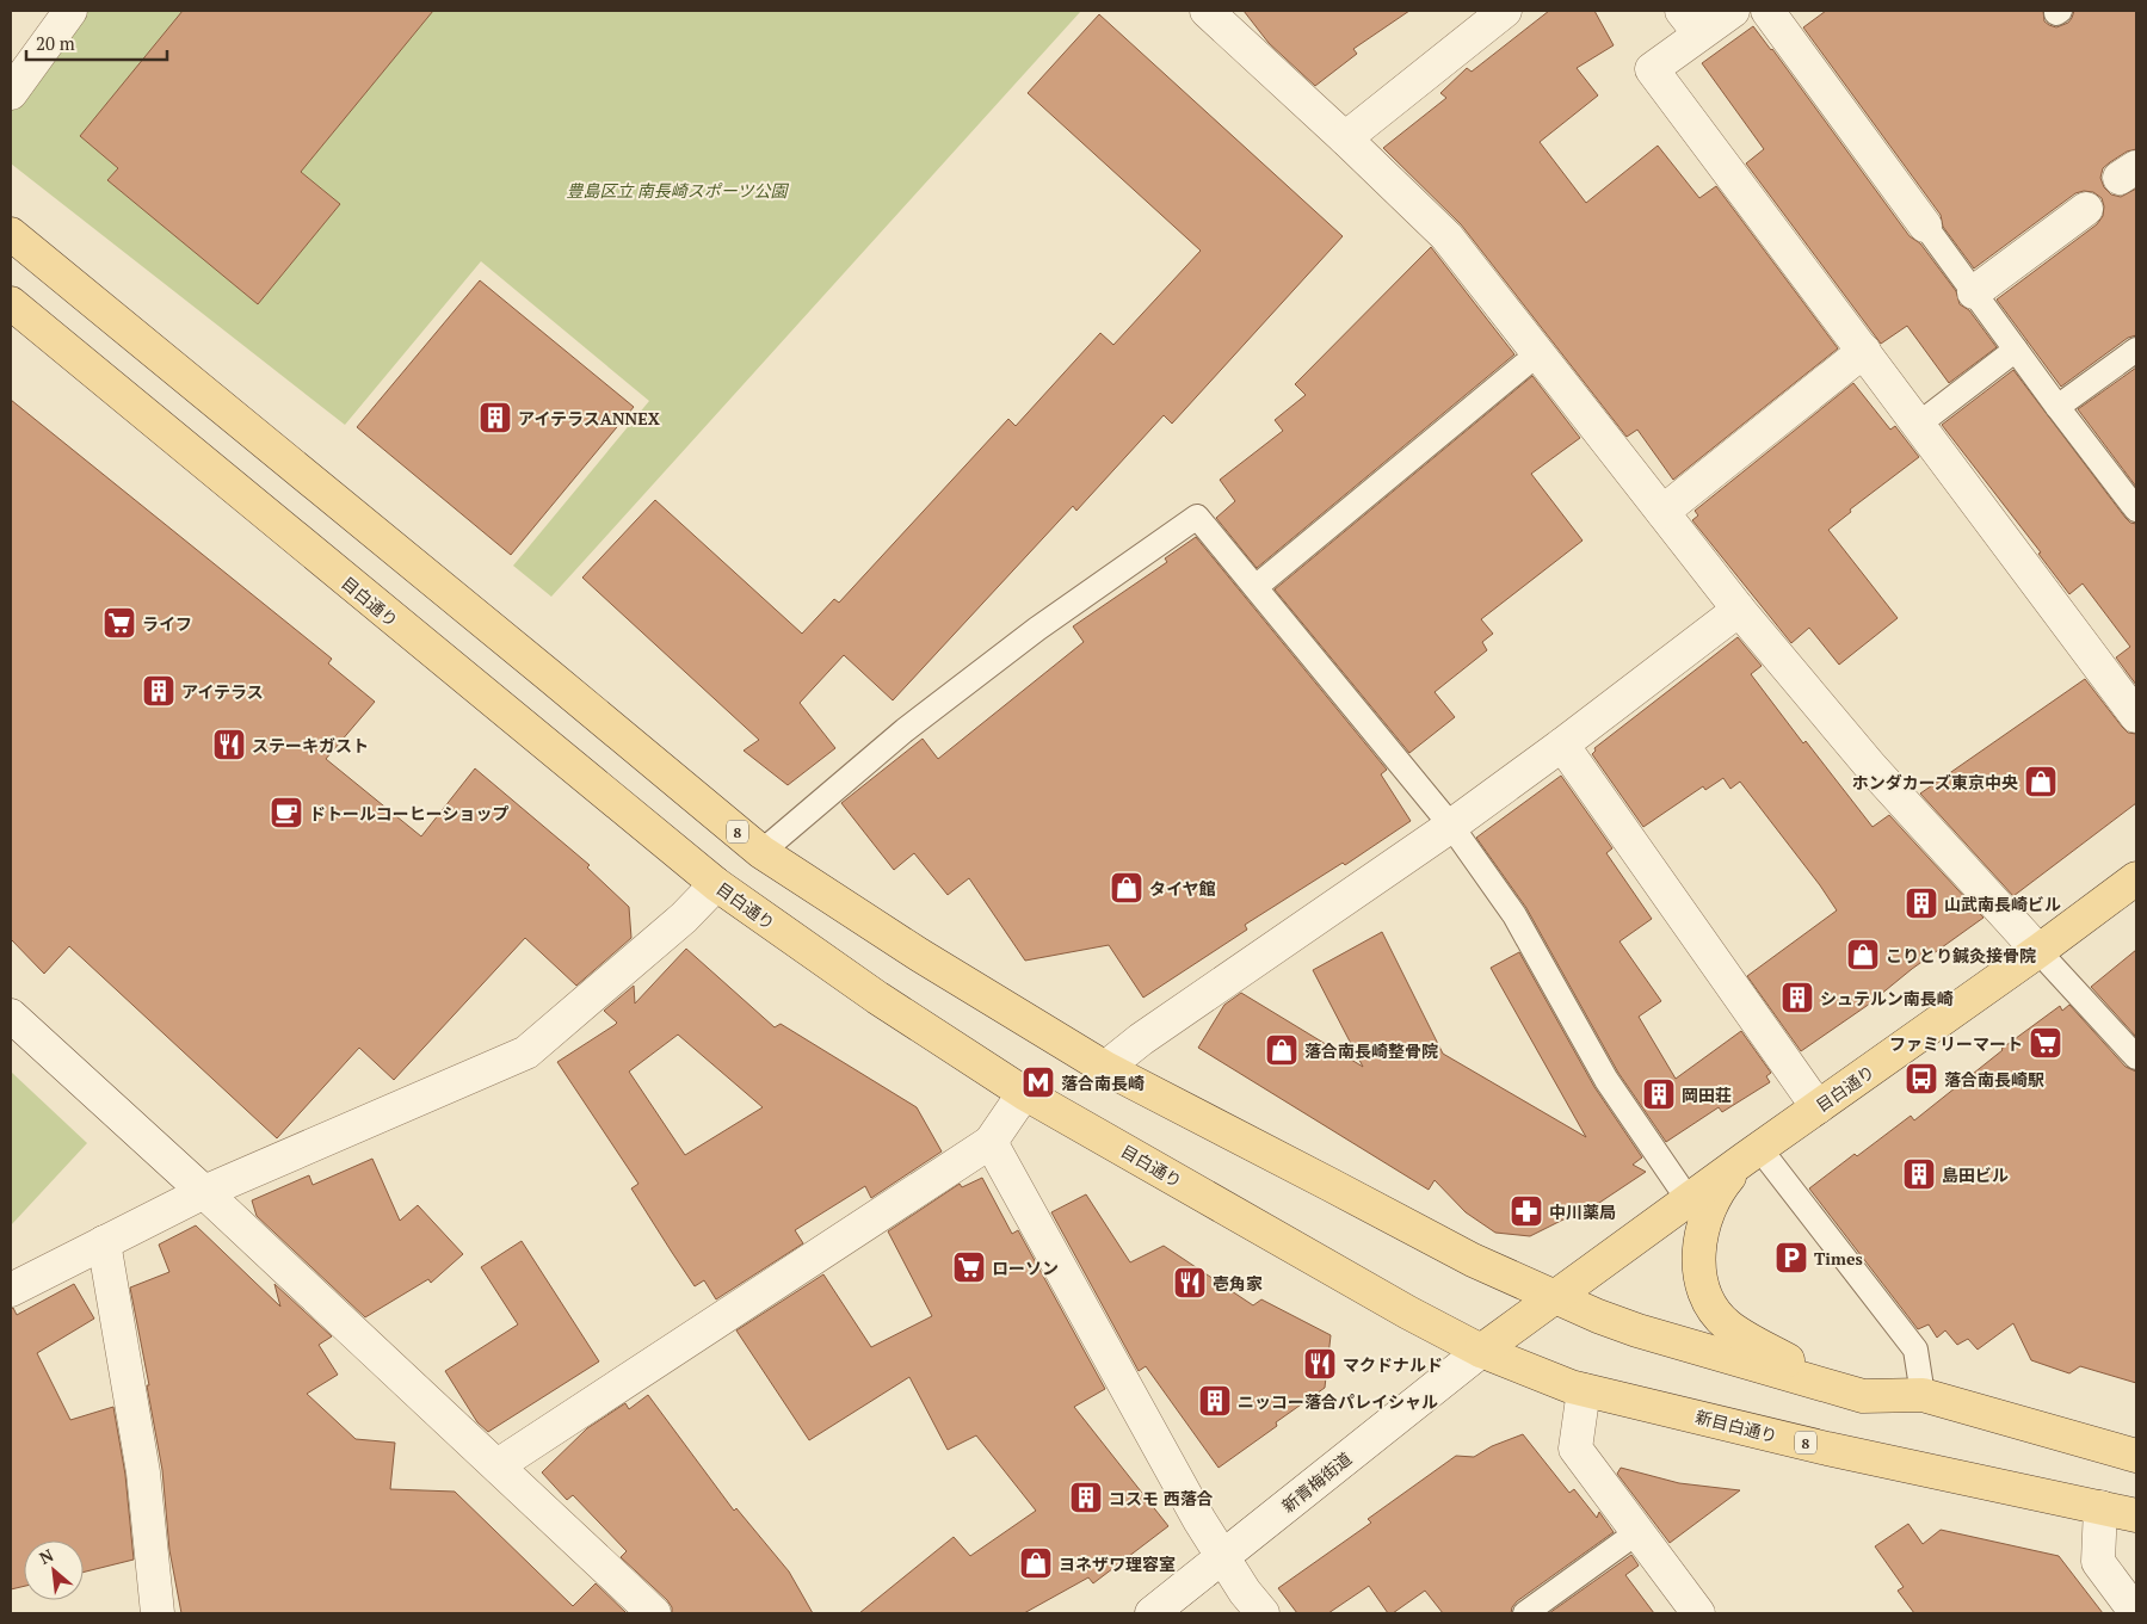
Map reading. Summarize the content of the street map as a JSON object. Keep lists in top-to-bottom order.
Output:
{
  "streets": {
    "main road": ["目白通り", "8", "新目白通り"],
    "street": ["新青梅街道"]
  },
  "crossings": [
    ["目白通り", "8"],
    ["目白通り", "新目白通り"],
    ["目白通り", "新青梅街道"],
    ["新目白通り", "新青梅街道"]
  ],
  "parks": ["豊島区立 南長崎スポーツ公園"],
  "places": {
    "building": [
      "アイテラスANNEX",
      "アイテラス",
      "山武南長崎ビル",
      "シュテルン南長崎",
      "岡田荘",
      "島田ビル",
      "ニッコー落合パレイシャル",
      "コスモ 西落合"
    ],
    "supermarket": ["ライフ", "ファミリーマート", "ローソン"],
    "restaurant": ["ステーキガスト", "壱角家", "マクドナルド"],
    "shop": [
      "ホンダカーズ東京中央",
      "タイヤ館",
      "こりとり鍼灸接骨院",
      "落合南長崎整骨院",
      "ヨネザワ理容室"
    ],
    "cafe": ["ドトールコーヒーショップ"],
    "bus stop": ["落合南長崎駅"],
    "metro station": ["落合南長崎"],
    "pharmacy": ["中川薬局"],
    "parking": ["Times"]
  },
  "scale_bar": "20 m",
  "north": "top left"
}
